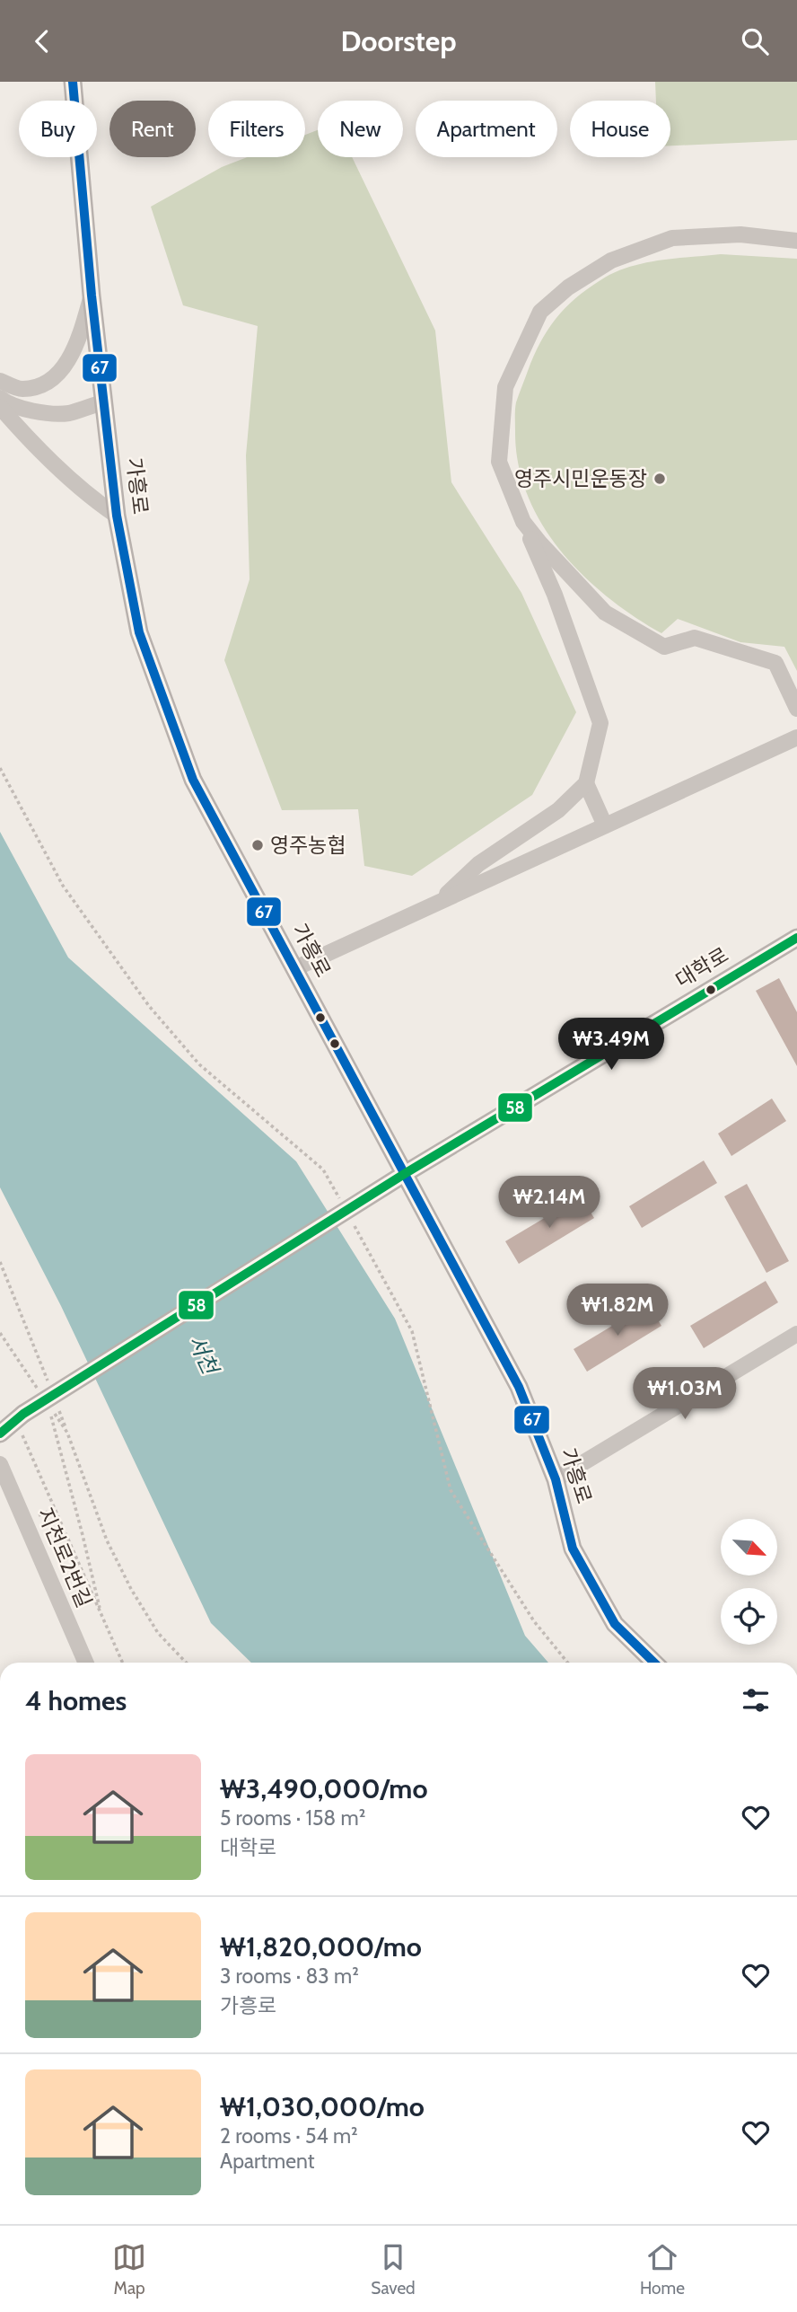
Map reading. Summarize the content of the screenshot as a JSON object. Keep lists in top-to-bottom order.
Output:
{
  "streets": {
    "main road": ["가흥로", "대학로"],
    "street": ["지천로2번길"]
  },
  "crossings": [
    ["가흥로", "대학로"]
  ],
  "water": ["서천"],
  "places": ["영주시민운동장", "영주농협"],
  "lines": ["transit line 67", "transit line 58"],
  "north": "bottom right",
  "page": {
    "header": "Doorstep",
    "chip": [
      "Buy",
      "Rent",
      "Filters",
      "New",
      "Apartment",
      "House"
    ],
    "price": [
      "₩3.49M",
      "₩2.14M",
      "₩1.82M",
      "₩1.03M"
    ],
    "heading": "4 homes",
    "list": [
      {
        "name": "₩3,490,000/mo",
        "note": "5 rooms · 158 m² · 대학로"
      },
      {
        "name": "₩1,820,000/mo",
        "note": "3 rooms · 83 m² · 가흥로"
      },
      {
        "name": "₩1,030,000/mo",
        "note": "2 rooms · 54 m² · Apartment"
      }
    ],
    "tabs": ["Map", "Saved", "Home"]
  }
}
